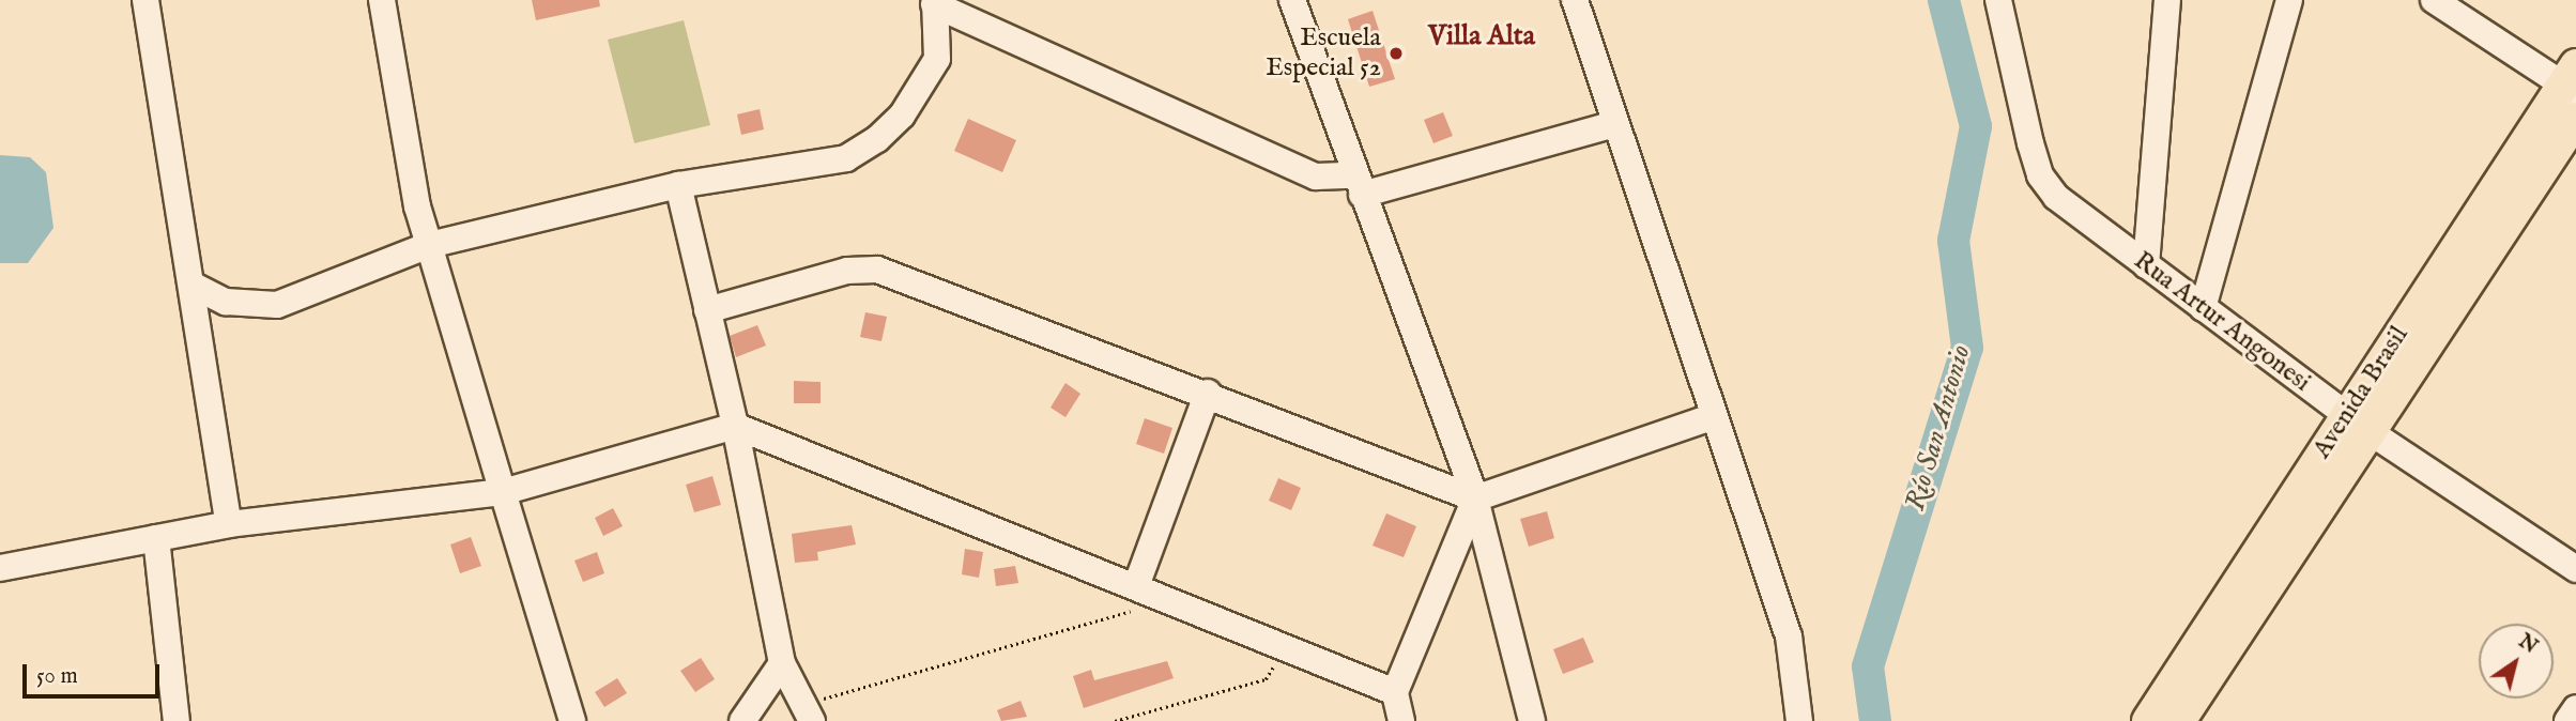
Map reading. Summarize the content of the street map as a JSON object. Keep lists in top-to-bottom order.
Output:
{
  "streets": {
    "main road": ["Avenida Brasil"],
    "street": ["Rua Artur Angonesi"]
  },
  "crossings": [
    ["Rua Artur Angonesi", "Avenida Brasil"]
  ],
  "districts": ["Villa Alta"],
  "water": ["Río San Antonio"],
  "places": ["Escuela Especial 52"],
  "scale_bar": "50 m",
  "north": "top right"
}
